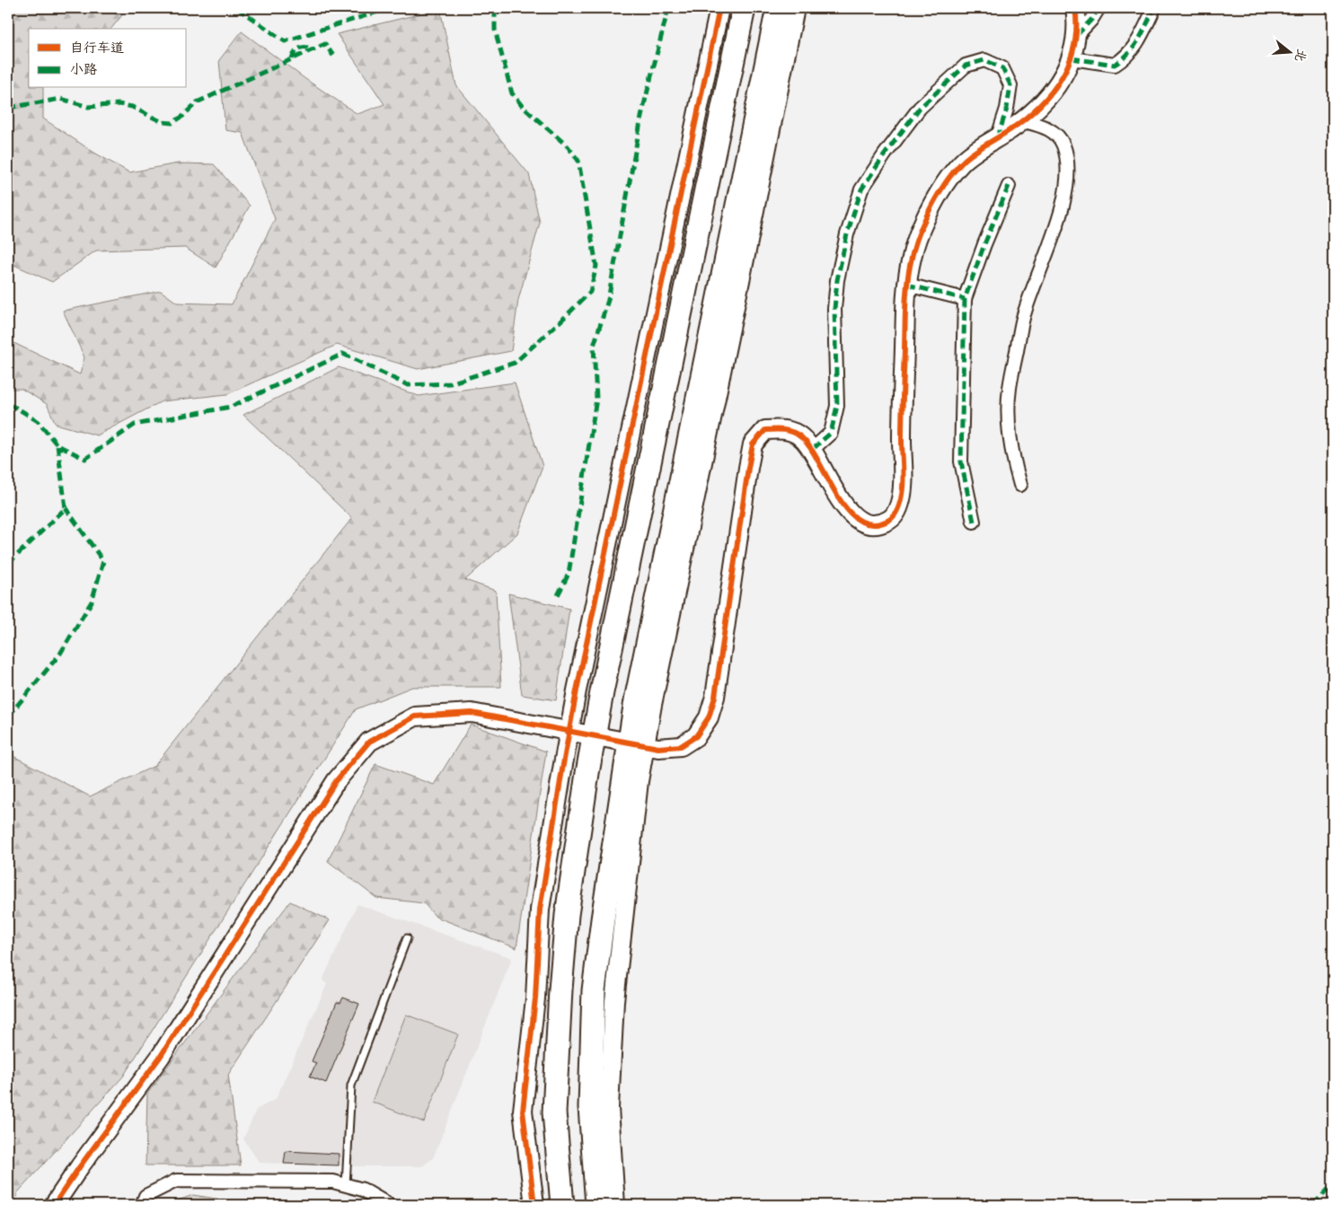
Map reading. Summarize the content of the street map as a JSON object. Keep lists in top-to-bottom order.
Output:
{
  "legend": ["自行车道", "小路"],
  "north": "right"
}
